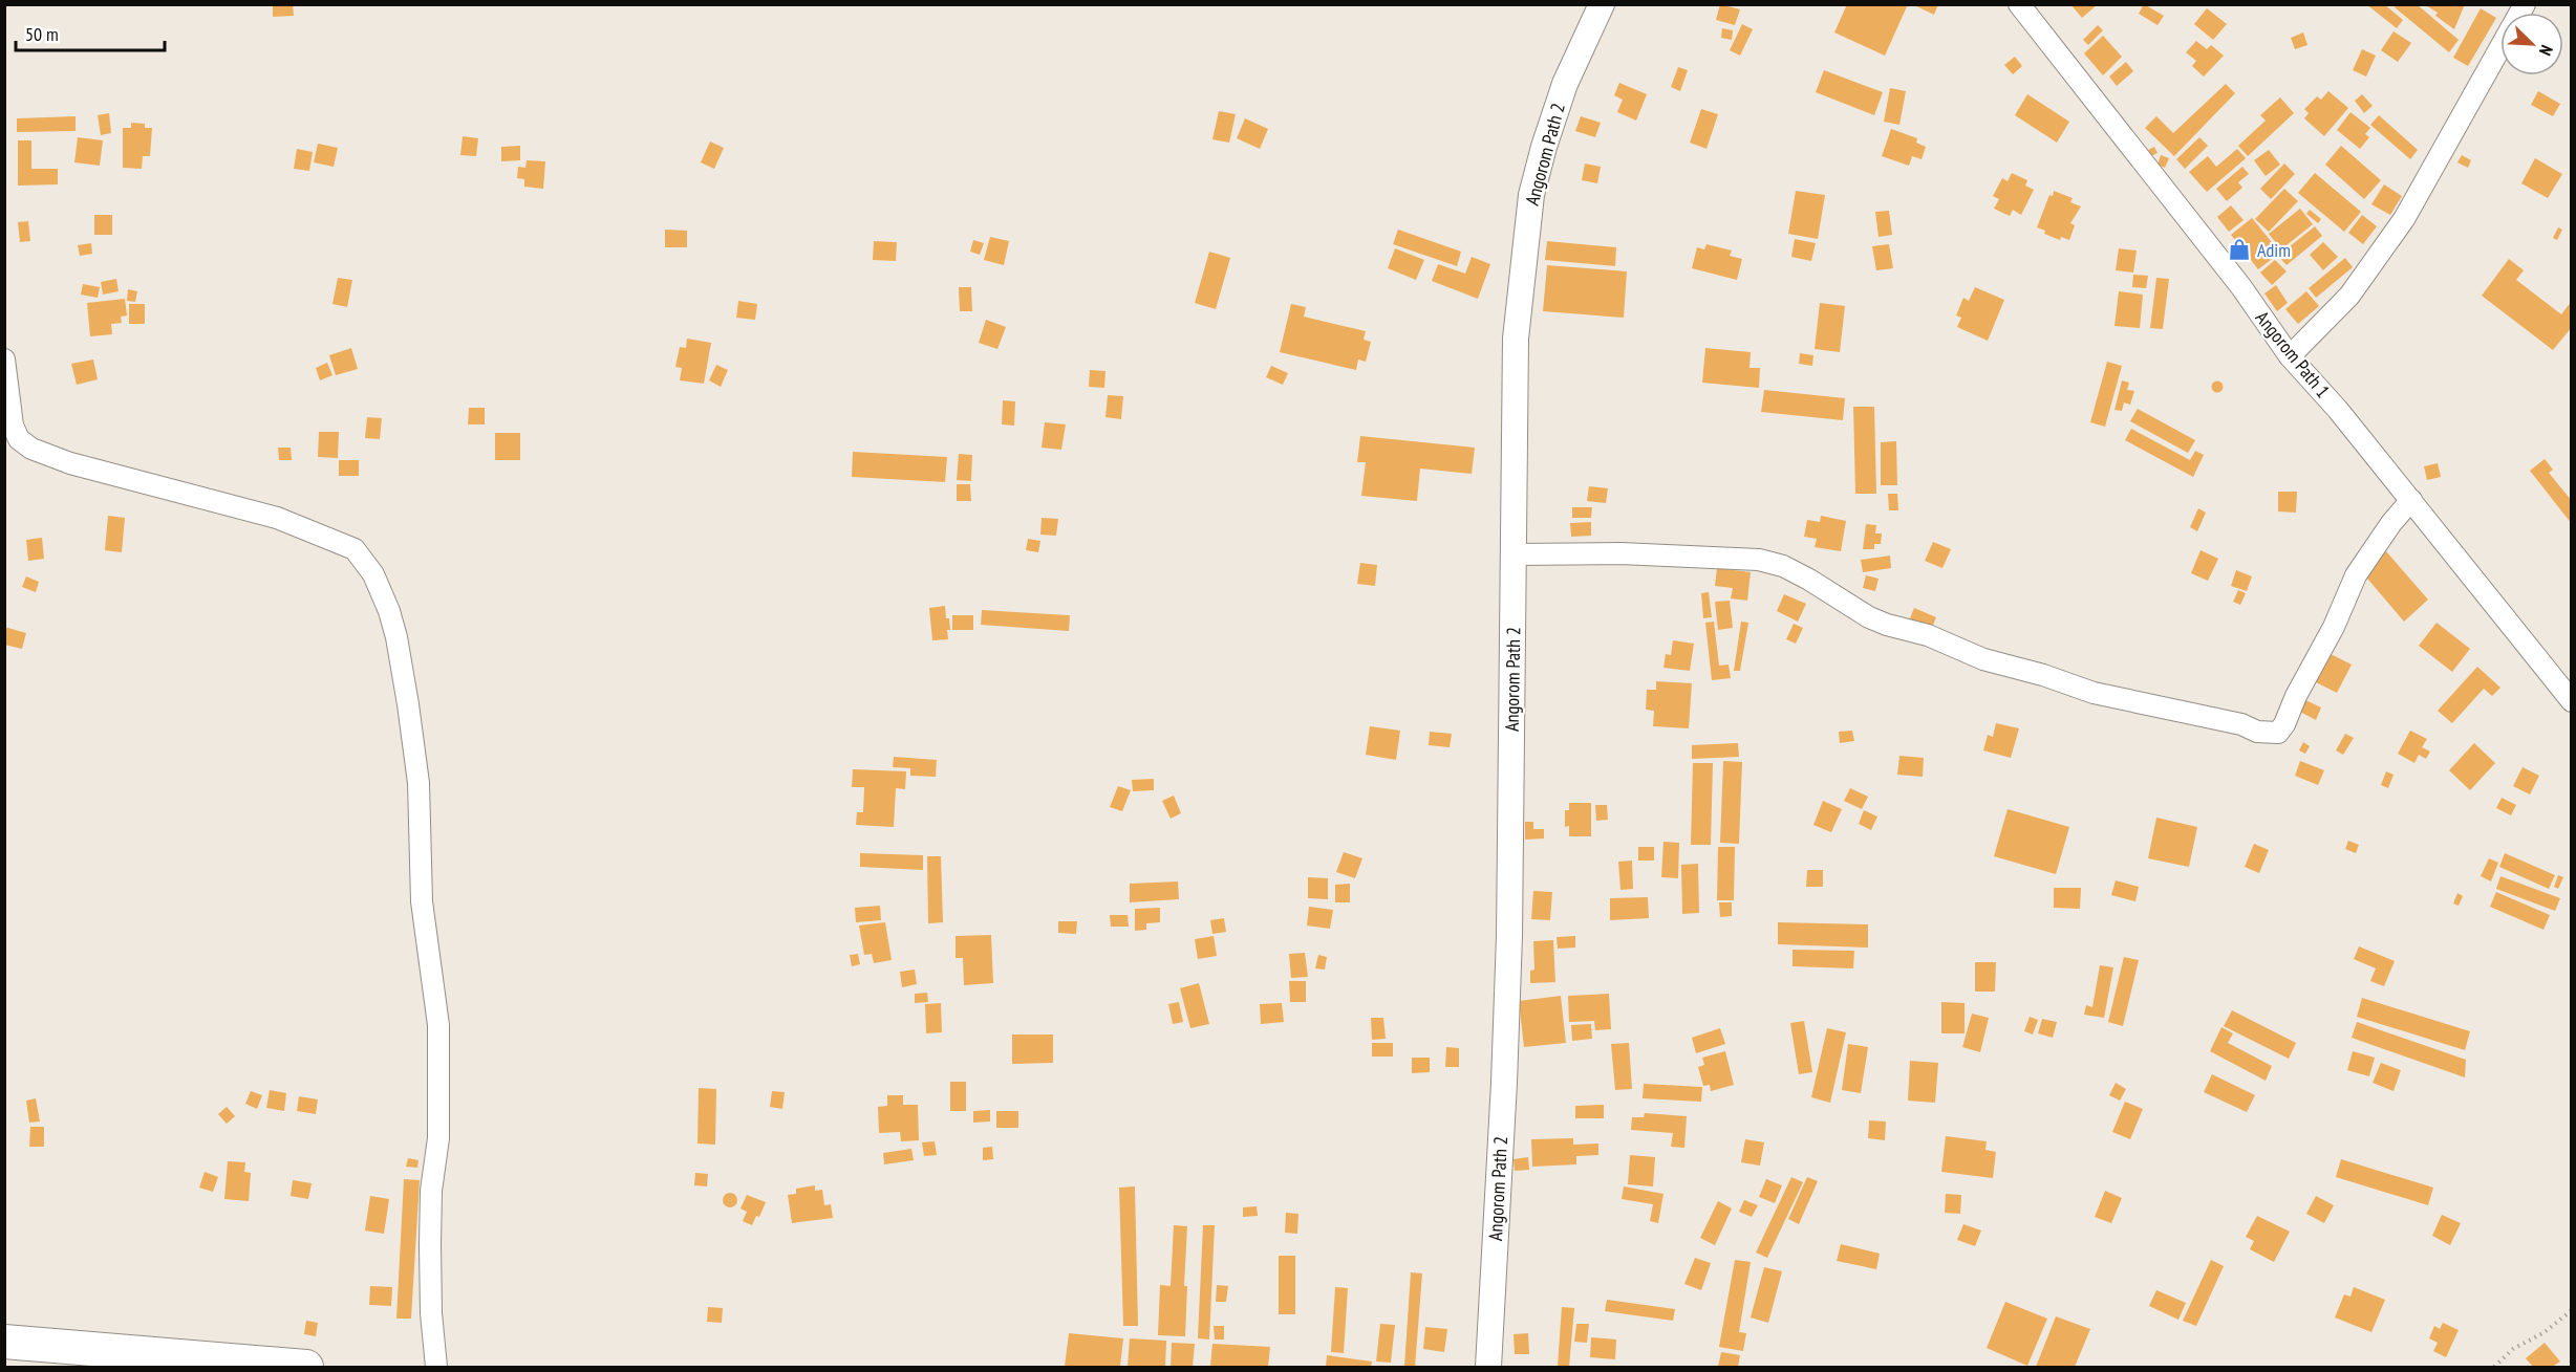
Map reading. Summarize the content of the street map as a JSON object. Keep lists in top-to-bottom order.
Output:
{
  "streets": {
    "street": ["Angorom Path 2", "Angorom Path 1"]
  },
  "places": {
    "shop": ["Adim"]
  },
  "scale_bar": "50 m",
  "north": "bottom right"
}
